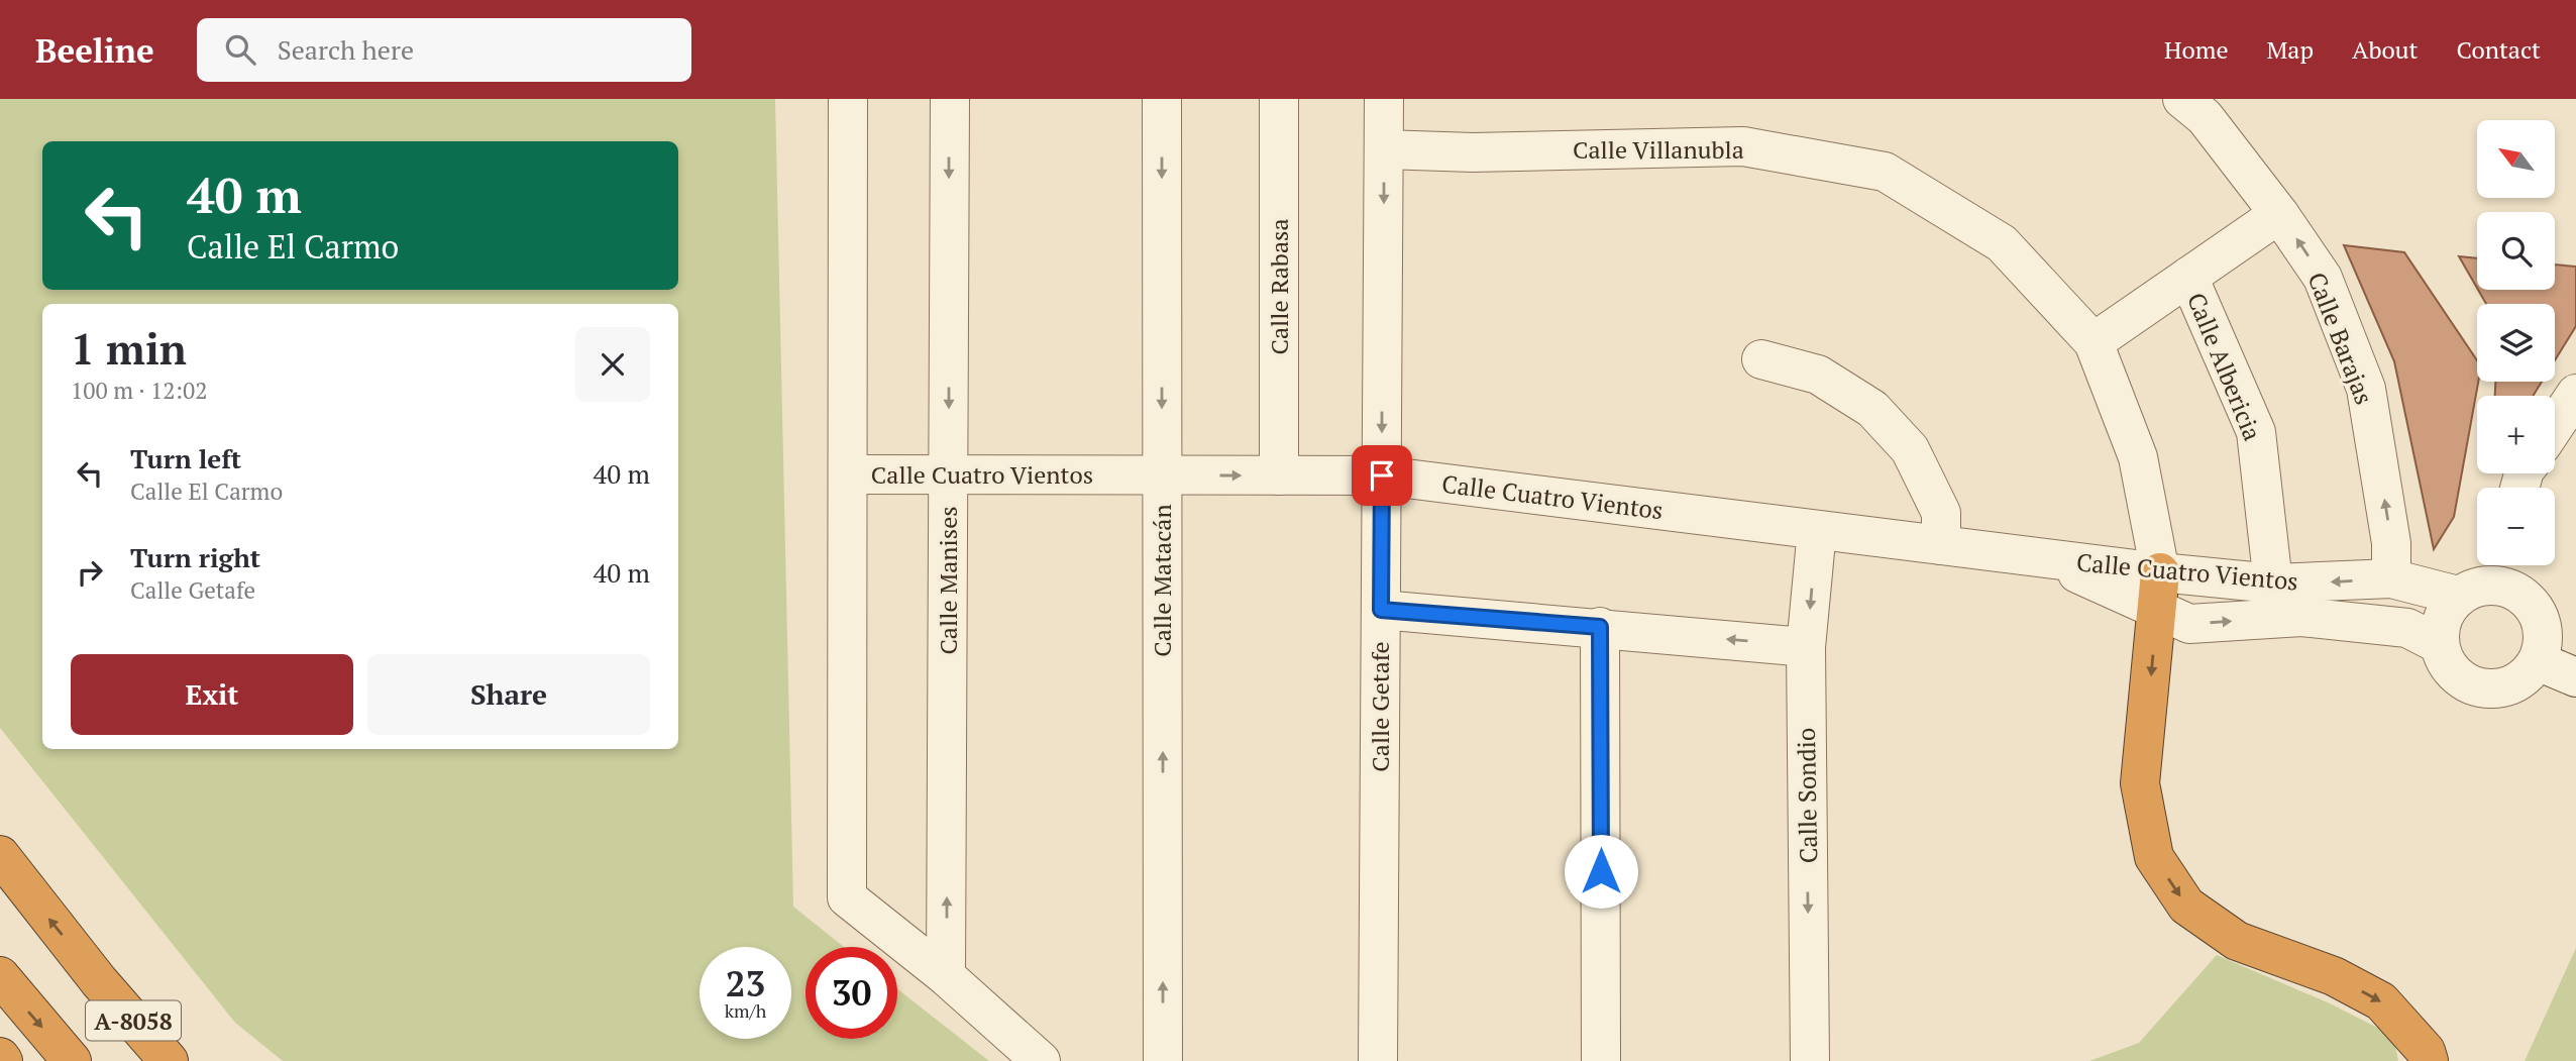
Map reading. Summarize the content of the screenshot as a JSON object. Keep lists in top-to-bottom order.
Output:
{
  "streets": {
    "highway": ["A-8058"],
    "street": [
      "Calle Villanubla",
      "Calle Rabasa",
      "Calle Barajas",
      "Calle Albericia",
      "Calle Cuatro Vientos",
      "Calle Manises",
      "Calle Matacán",
      "Calle Getafe",
      "Calle Sondio"
    ]
  },
  "crossings": [
    ["Calle Villanubla", "Calle Cuatro Vientos"],
    ["Calle Villanubla", "Calle Getafe"],
    ["Calle Rabasa", "Calle Cuatro Vientos"],
    ["Calle Barajas", "Calle Cuatro Vientos"],
    ["Calle Albericia", "Calle Cuatro Vientos"],
    ["Calle Cuatro Vientos", "Calle Manises"],
    ["Calle Cuatro Vientos", "Calle Matacán"],
    ["Calle Cuatro Vientos", "Calle Getafe"],
    ["Calle Cuatro Vientos", "Calle Sondio"]
  ],
  "one_way": ["Calle Barajas"],
  "north": "top left",
  "page": {
    "header": "Beeline",
    "search": "Search here",
    "nav": [
      "Home",
      "Map",
      "About",
      "Contact"
    ],
    "map_buttons": ["+", "−"],
    "turn": ["40 m", "Calle El Carmo"],
    "heading": ["1 min", "100 m · 12:02"],
    "list": [
      {
        "name": "Turn left",
        "note": "Calle El Carmo",
        "value": "40 m"
      },
      {
        "name": "Turn right",
        "note": "Calle Getafe",
        "value": "40 m"
      }
    ],
    "buttons": ["Exit", "Share"],
    "speed": "23 km/h",
    "limit": "30"
  }
}
